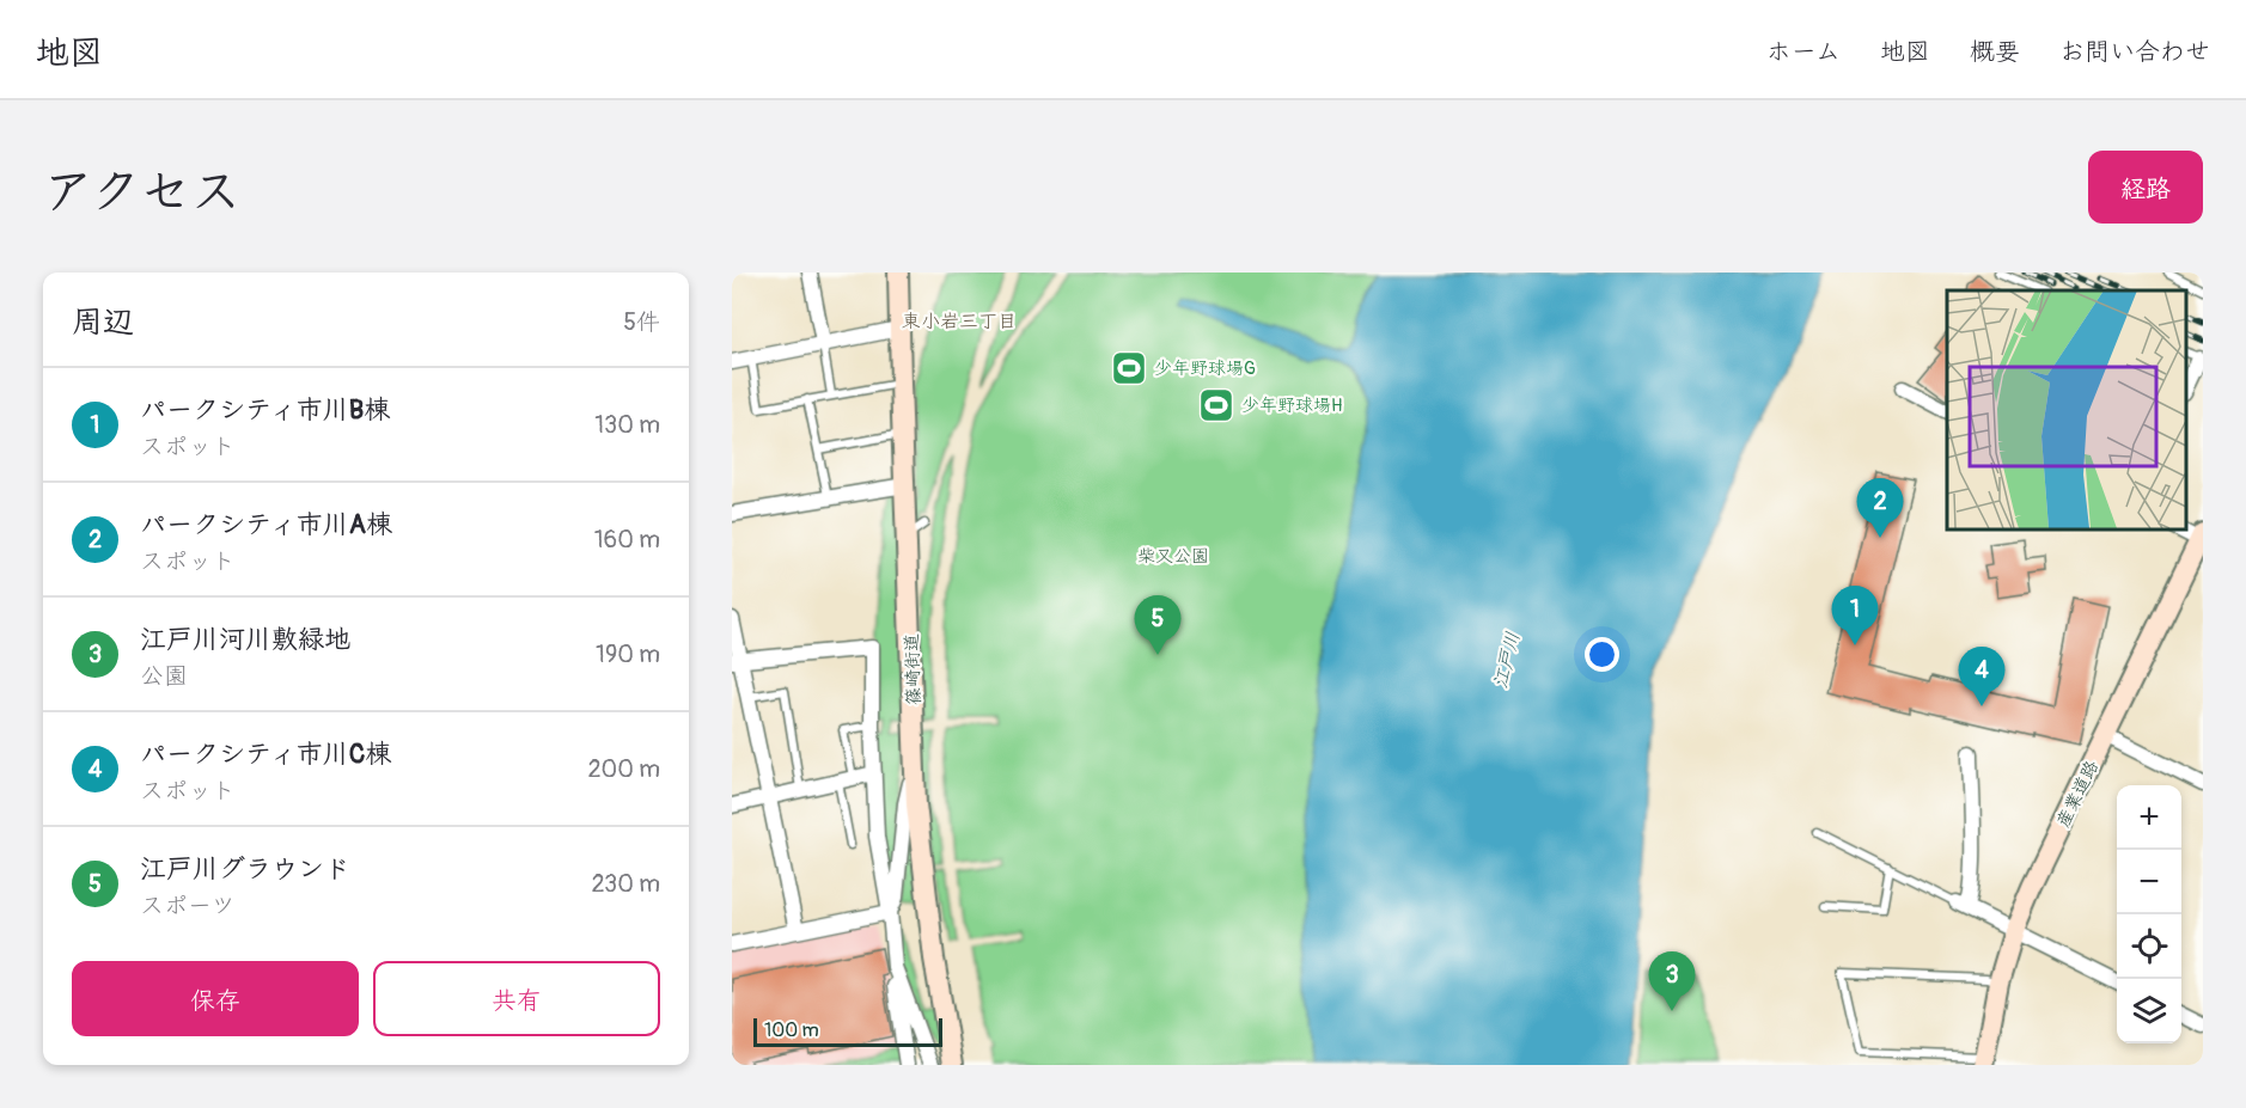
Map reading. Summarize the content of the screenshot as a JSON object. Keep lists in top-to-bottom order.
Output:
{
  "streets": {
    "main road": ["篠崎街道", "産業道路"]
  },
  "districts": ["東小岩三丁目"],
  "water": ["江戸川"],
  "parks": ["柴又公園"],
  "places": {
    "sports": ["少年野球場G", "少年野球場H"]
  },
  "scale_bar": "100 m",
  "page": {
    "header": "地図",
    "nav": [
      "ホーム",
      "地図",
      "概要",
      "お問い合わせ"
    ],
    "title": "アクセス",
    "buttons": [
      "経路",
      ["保存", "共有"]
    ],
    "heading": ["周辺", "5件"],
    "list": [
      {
        "mark": "1",
        "name": "パークシティ市川B棟",
        "note": "スポット",
        "value": "130 m"
      },
      {
        "mark": "2",
        "name": "パークシティ市川A棟",
        "note": "スポット",
        "value": "160 m"
      },
      {
        "mark": "3",
        "name": "江戸川河川敷緑地",
        "note": "公園",
        "value": "190 m"
      },
      {
        "mark": "4",
        "name": "パークシティ市川C棟",
        "note": "スポット",
        "value": "200 m"
      },
      {
        "mark": "5",
        "name": "江戸川グラウンド",
        "note": "スポーツ",
        "value": "230 m"
      }
    ],
    "pins": [
      "2",
      "1",
      "5",
      "4",
      "3"
    ],
    "map_buttons": ["+", "−"],
    "scale": "100 m"
  }
}
